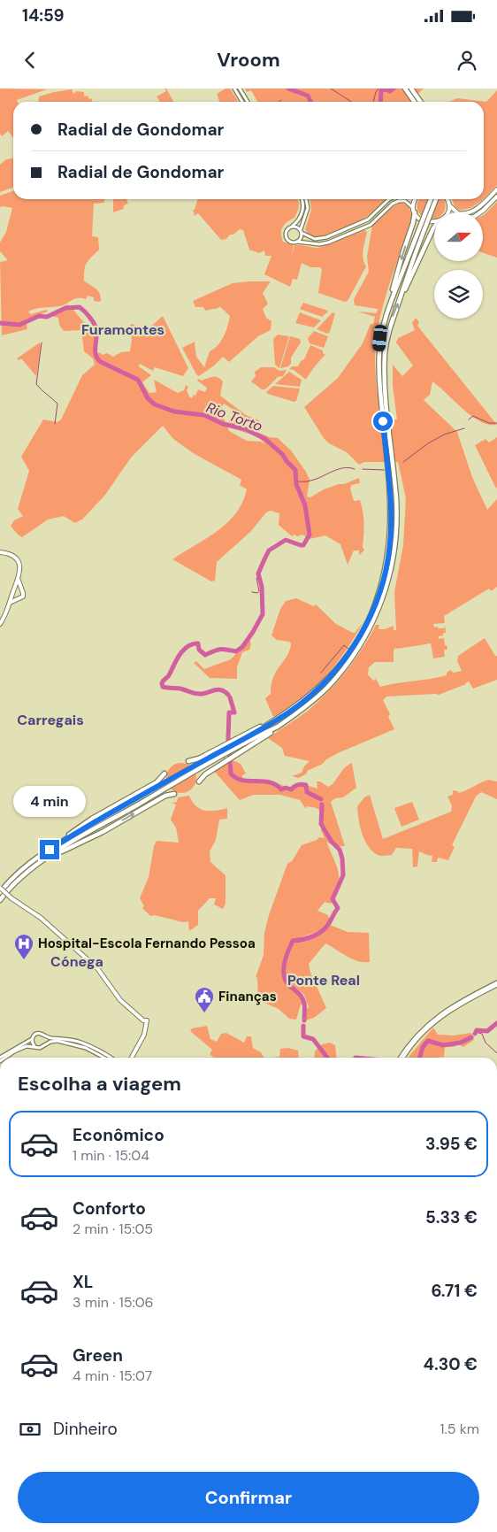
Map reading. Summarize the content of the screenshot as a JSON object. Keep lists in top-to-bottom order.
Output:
{
  "districts": [
    "Furamontes",
    "Carregais",
    "Cónega",
    "Ponte Real"
  ],
  "water": ["Rio Torto"],
  "places": {
    "hospital": ["Hospital-Escola Fernando Pessoa"],
    "public building": ["Finanças"]
  },
  "north": "right",
  "page": {
    "status": "14:59",
    "header": "Vroom",
    "banner": ["Radial de Gondomar", "Radial de Gondomar"],
    "bubble": "4 min",
    "heading": "Escolha a viagem",
    "list": [
      {
        "name": "Econômico",
        "note": "1 min · 15:04",
        "value": "3.95 €"
      },
      {
        "name": "Conforto",
        "note": "2 min · 15:05",
        "value": "5.33 €"
      },
      {
        "name": "XL",
        "note": "3 min · 15:06",
        "value": "6.71 €"
      },
      {
        "name": "Green",
        "note": "4 min · 15:07",
        "value": "4.30 €"
      }
    ],
    "pay": ["Dinheiro", "1.5 km"],
    "buttons": "Confirmar"
  }
}
